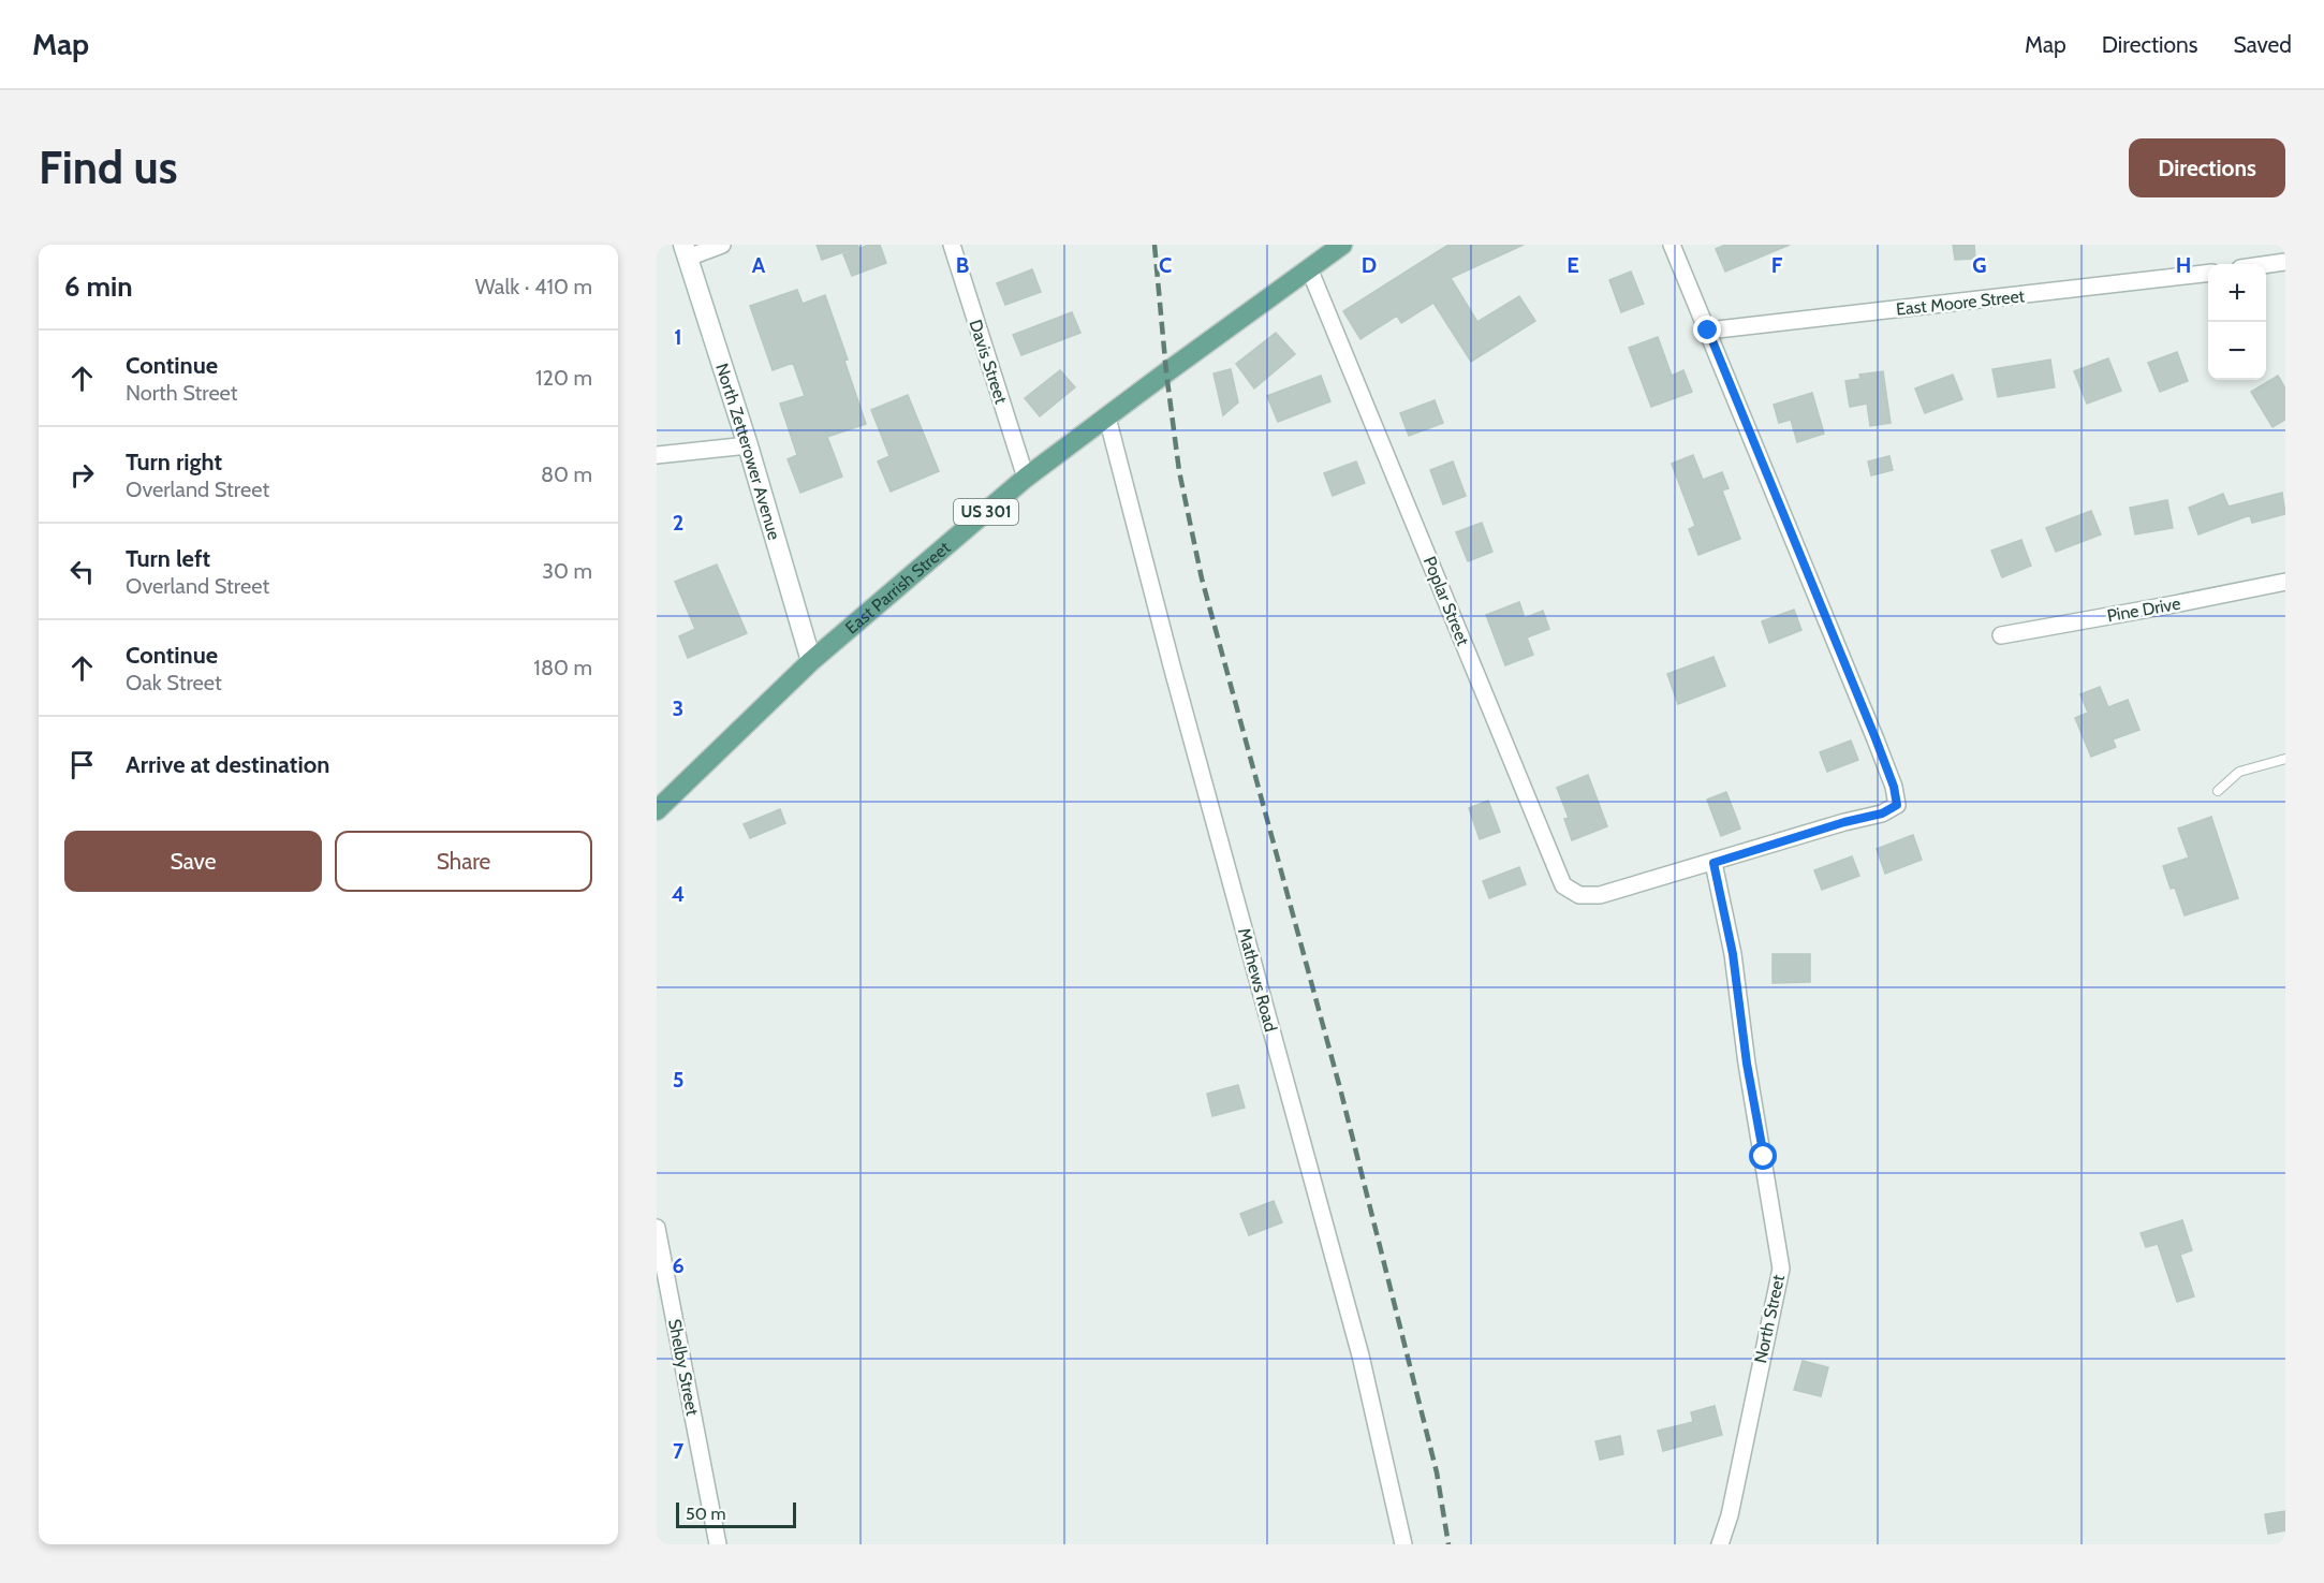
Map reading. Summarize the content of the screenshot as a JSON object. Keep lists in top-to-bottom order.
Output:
{
  "streets": {
    "main road": ["US 301", "East Parrish Street"],
    "street": [
      "East Moore Street",
      "Davis Street",
      "North Zetterower Avenue",
      "Poplar Street",
      "Pine Drive",
      "Mathews Road",
      "North Street",
      "Shelby Street"
    ]
  },
  "crossings": [
    ["East Moore Street", "Poplar Street"],
    ["Davis Street", "East Parrish Street"],
    ["North Zetterower Avenue", "East Parrish Street"],
    ["East Parrish Street", "Poplar Street"],
    ["East Parrish Street", "Mathews Road"],
    ["Poplar Street", "North Street"]
  ],
  "scale_bar": "50 m",
  "page": {
    "header": "Map",
    "nav": ["Map", "Directions", "Saved"],
    "buttons": [
      "Directions",
      ["Save", "Share"]
    ],
    "title": "Find us",
    "heading": ["6 min", "Walk · 410 m"],
    "map_buttons": ["+", "−"],
    "list": [
      ["Continue", "North Street", "120 m"],
      ["Turn right", "Overland Street", "80 m"],
      ["Turn left", "Overland Street", "30 m"],
      ["Continue", "Oak Street", "180 m"],
      "Arrive at destination"
    ],
    "scale": "50 m"
  },
  "grid": {
    "columns": [
      "A",
      "B",
      "C",
      "D",
      "E",
      "F",
      "G",
      "H"
    ],
    "rows": [
      "1",
      "2",
      "3",
      "4",
      "5",
      "6",
      "7"
    ]
  }
}
